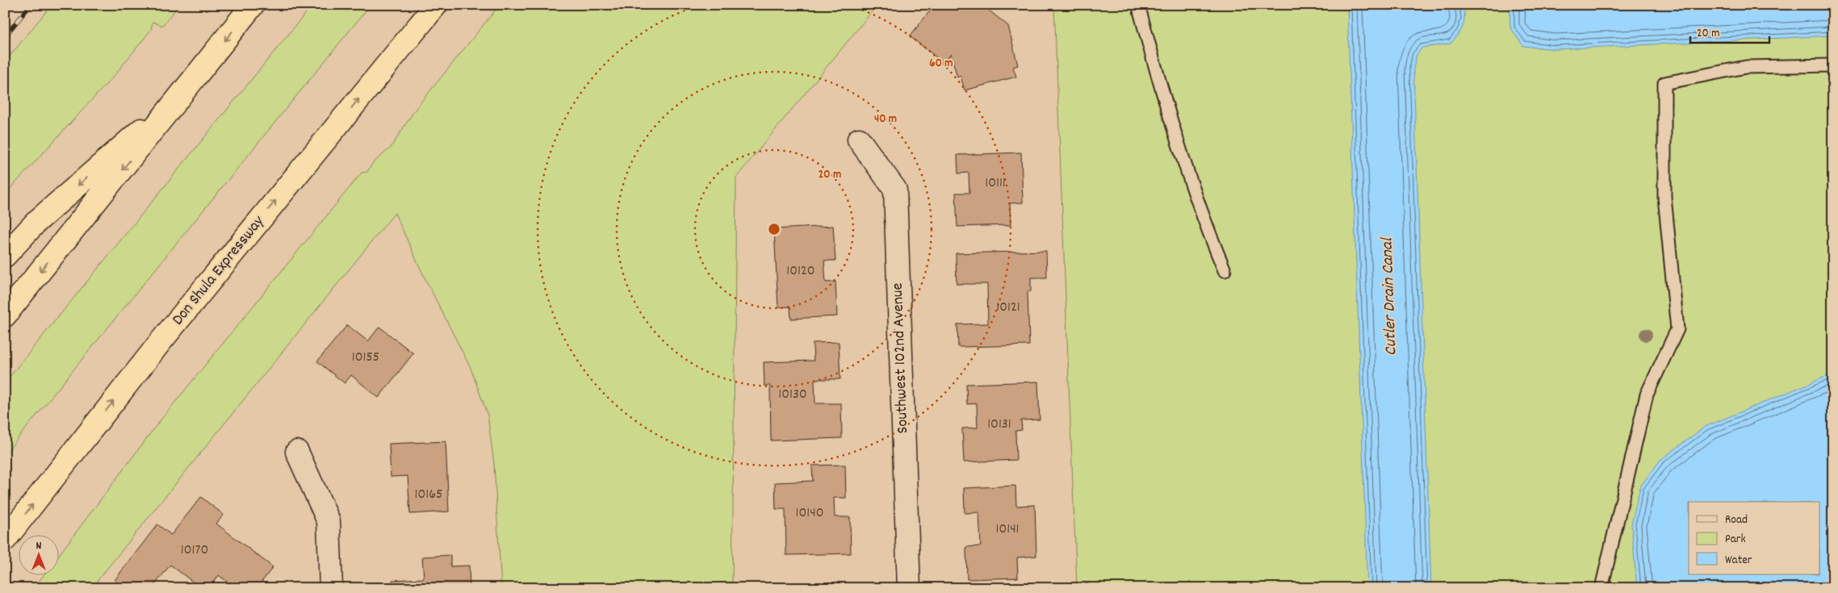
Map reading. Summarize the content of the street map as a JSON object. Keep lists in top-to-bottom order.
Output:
{
  "streets": {
    "highway": ["Don Shula Expressway"],
    "street": ["Southwest 102nd Avenue"]
  },
  "water": ["Cutler Drain Canal"],
  "house_numbers": [
    "10111",
    "10120",
    "10121",
    "10155",
    "10130",
    "10131",
    "10165",
    "10140",
    "10141",
    "10170"
  ],
  "legend": ["Road", "Park", "Water"],
  "scale_bar": "20 m",
  "north": "top",
  "rings": ["60 m", "40 m", "20 m"]
}
